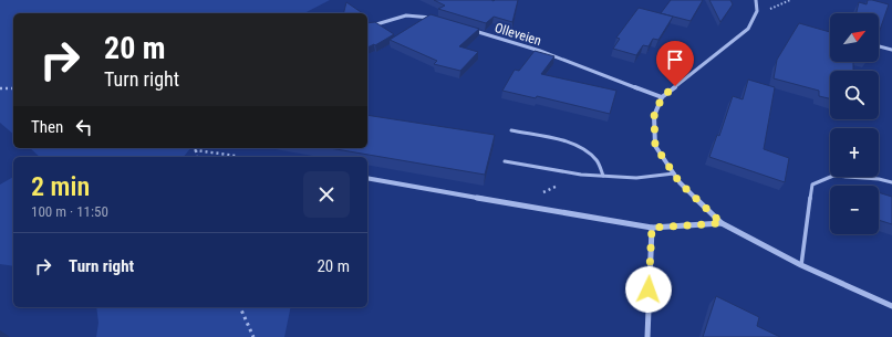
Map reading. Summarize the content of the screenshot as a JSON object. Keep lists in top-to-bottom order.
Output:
{
  "streets": {
    "street": ["Olleveien"]
  },
  "north": "top right",
  "page": {
    "map_buttons": ["+", "−"],
    "turn": ["20 m", "Turn right"],
    "then": "Then",
    "heading": ["2 min", "100 m · 11:50"],
    "list": [
      {
        "name": "Turn right",
        "value": "20 m"
      }
    ]
  }
}
